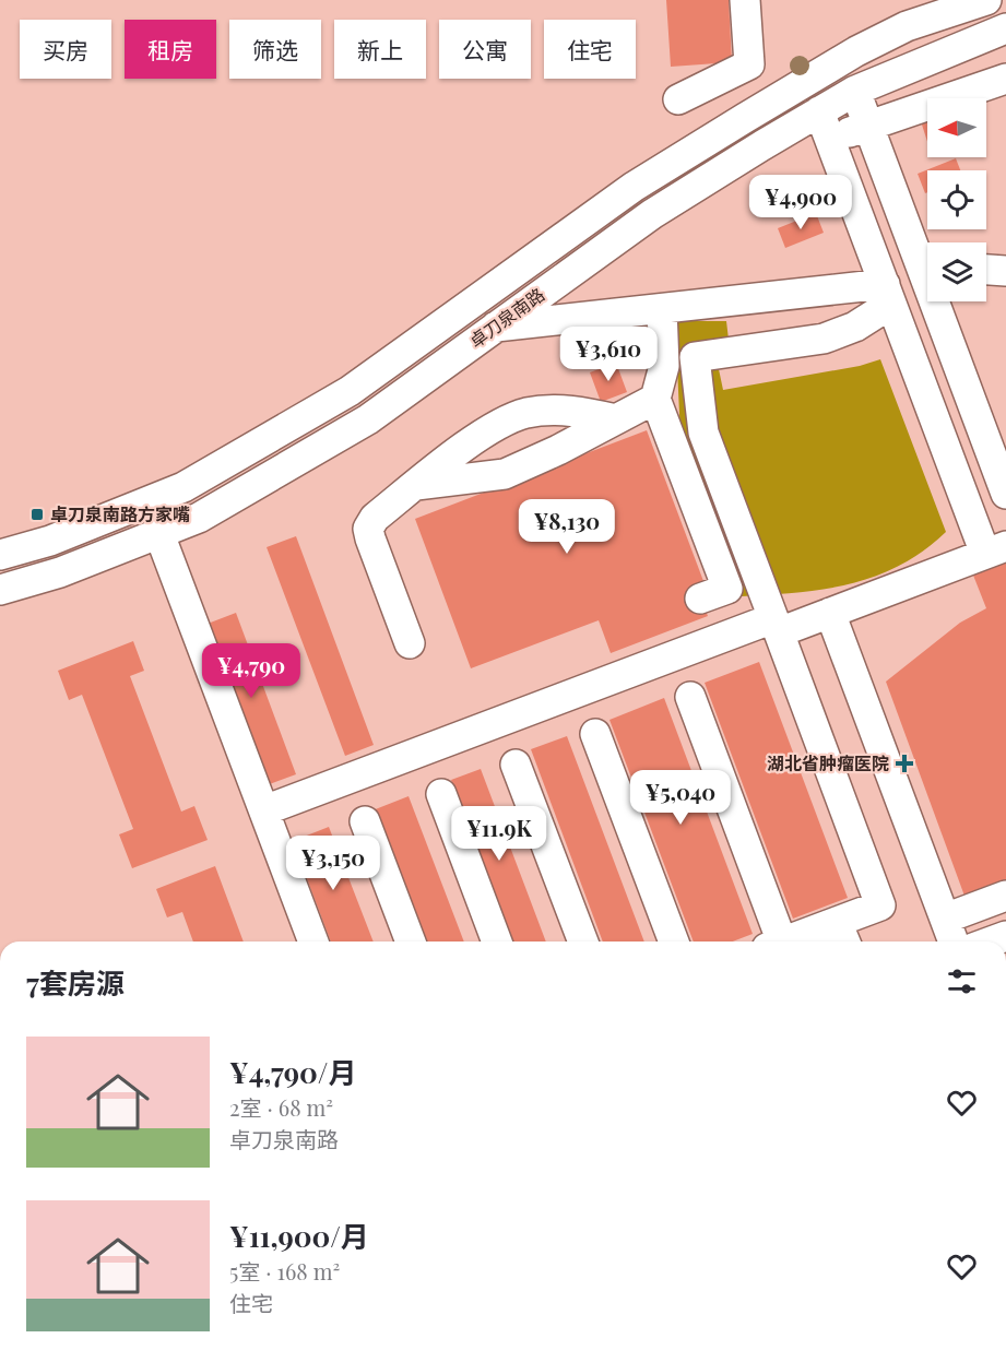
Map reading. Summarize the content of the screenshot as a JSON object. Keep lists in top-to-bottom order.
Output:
{
  "streets": {
    "street": ["卓刀泉南路"]
  },
  "places": {
    "transit": ["卓刀泉南路方家嘴"],
    "health": ["湖北省肿瘤医院"]
  },
  "north": "left",
  "page": {
    "chip": [
      "买房",
      "租房",
      "筛选",
      "新上",
      "公寓",
      "住宅"
    ],
    "price": [
      "¥4,900",
      "¥3,610",
      "¥8,130",
      "¥4,790",
      "¥5,040",
      "¥11.9K",
      "¥3,150"
    ],
    "heading": "7套房源",
    "list": [
      {
        "name": "¥4,790/月",
        "note": "2室 · 68 m² · 卓刀泉南路"
      },
      {
        "name": "¥11,900/月",
        "note": "5室 · 168 m² · 住宅"
      }
    ]
  }
}
